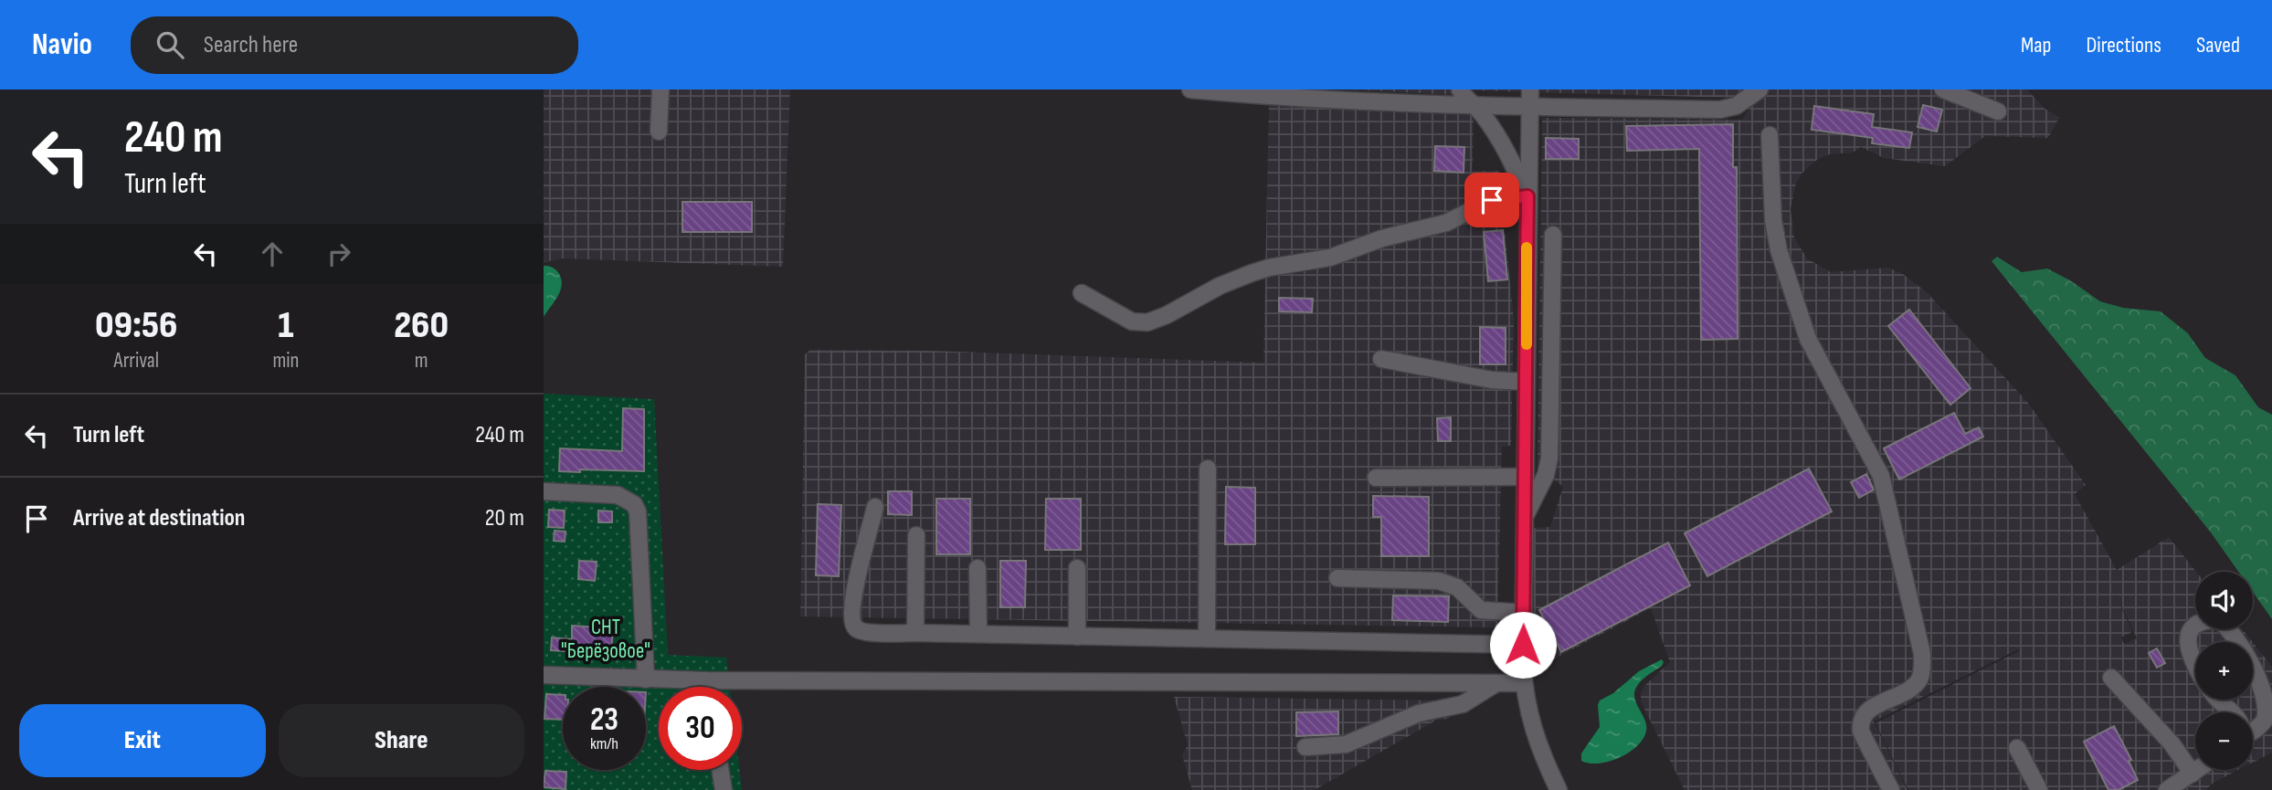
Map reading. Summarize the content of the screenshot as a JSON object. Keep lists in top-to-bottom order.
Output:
{
  "parks": ["СНТ \"Берёзовое\""],
  "page": {
    "header": "Navio",
    "search": "Search here",
    "nav": ["Map", "Directions", "Saved"],
    "turn": ["240 m", "Turn left"],
    "eta": [
      "09:56",
      "Arrival",
      "1",
      "min",
      "260",
      "m"
    ],
    "list": [
      {
        "name": "Turn left",
        "value": "240 m"
      },
      {
        "name": "Arrive at destination",
        "value": "20 m"
      }
    ],
    "map_buttons": ["+", "−"],
    "speed": "23 km/h",
    "limit": "30",
    "buttons": ["Exit", "Share"]
  }
}
